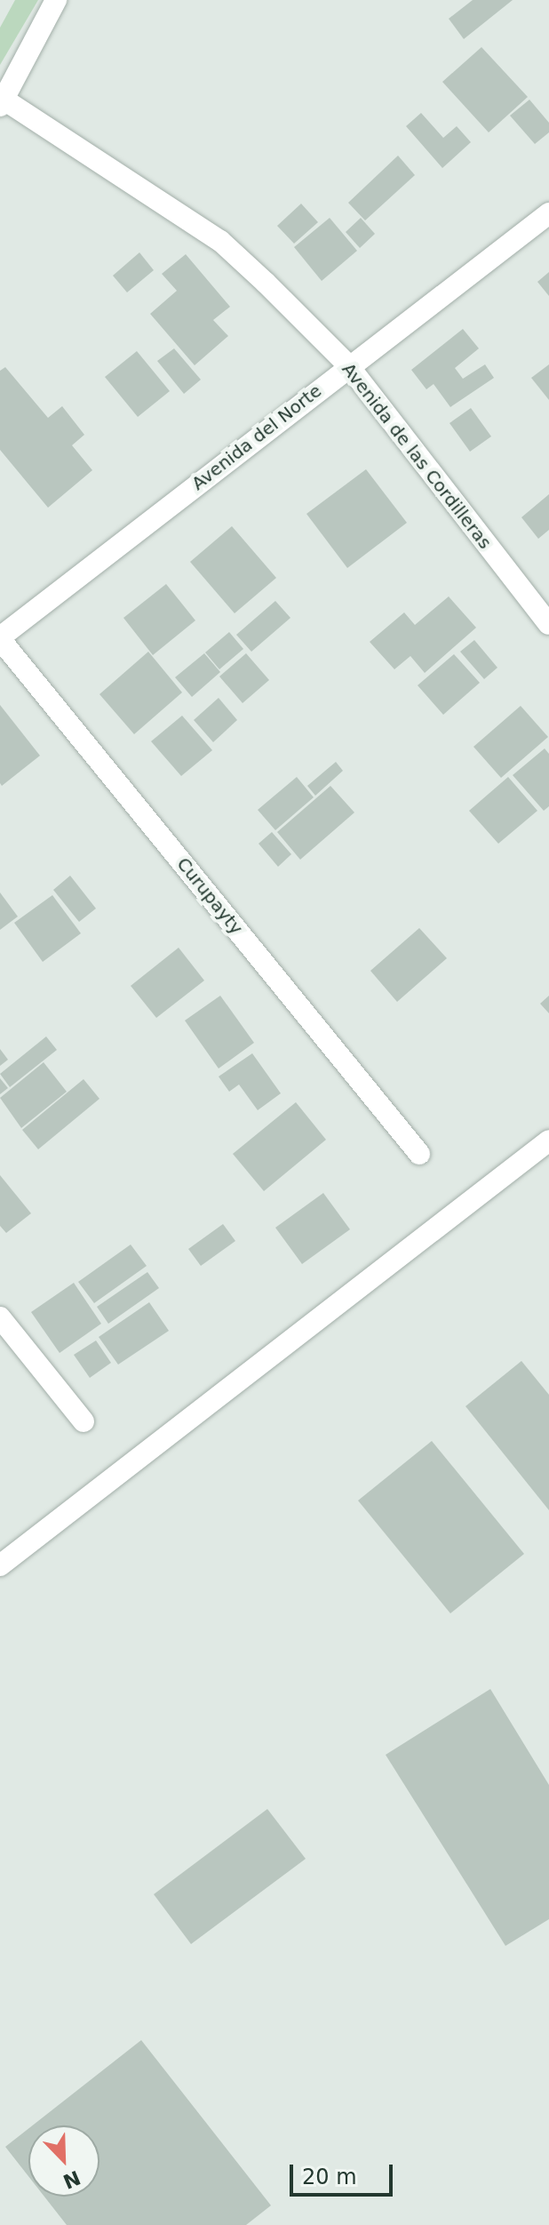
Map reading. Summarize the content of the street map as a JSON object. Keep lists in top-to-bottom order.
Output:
{
  "streets": {
    "street": ["Avenida del Norte", "Avenida de las Cordilleras", "Curupayty"]
  },
  "crossings": [
    ["Avenida del Norte", "Avenida de las Cordilleras"],
    ["Avenida del Norte", "Curupayty"]
  ],
  "scale_bar": "20 m",
  "north": "bottom right"
}
